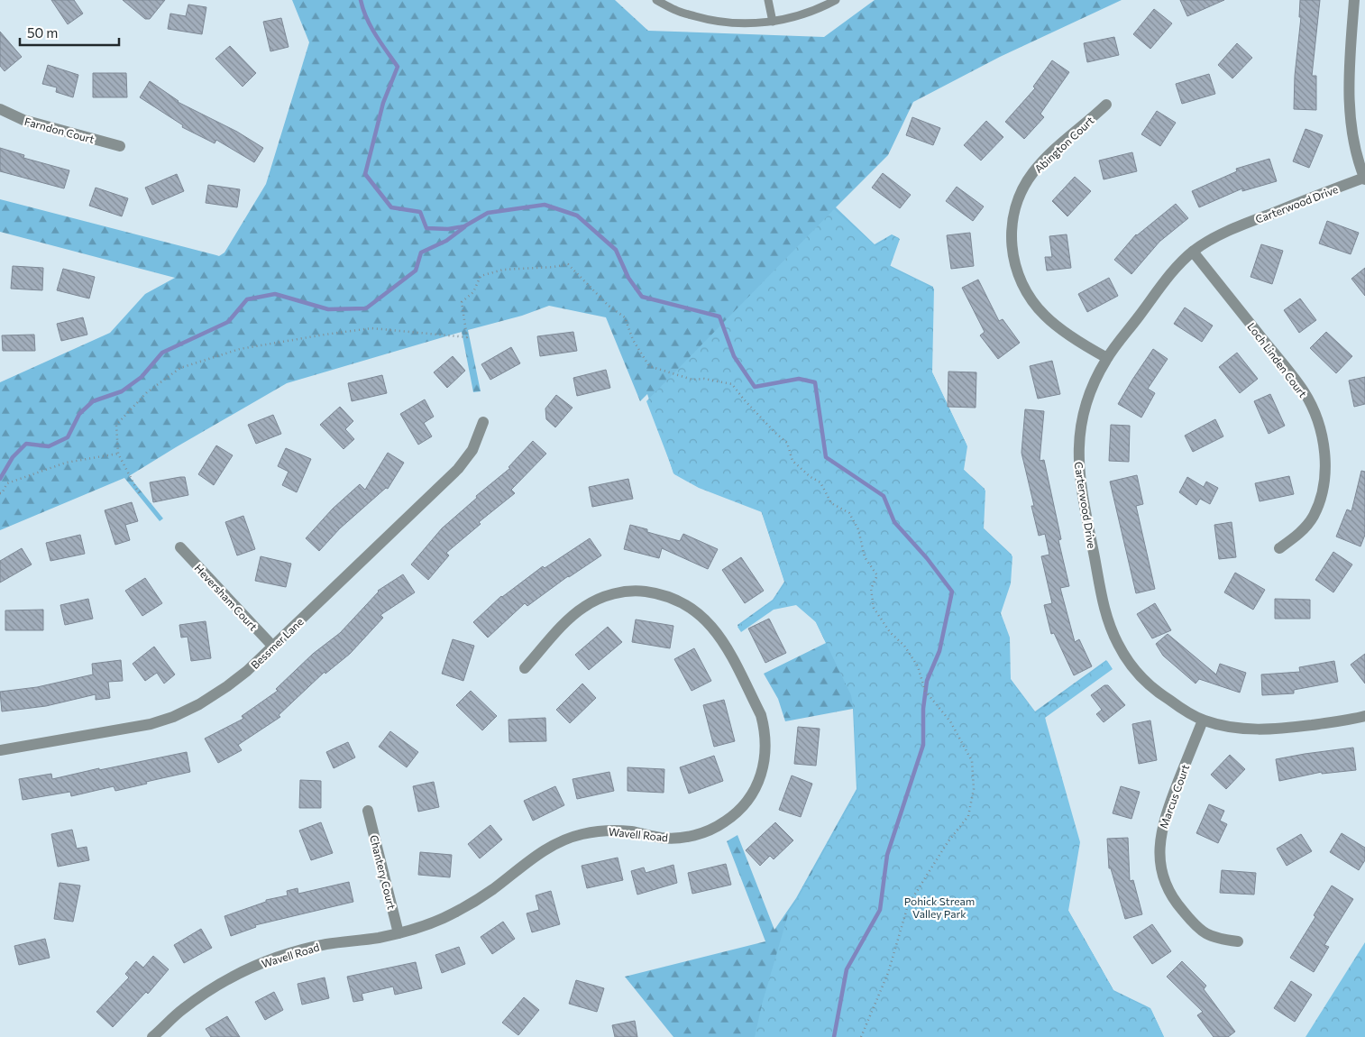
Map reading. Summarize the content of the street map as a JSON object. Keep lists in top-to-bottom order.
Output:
{
  "streets": {
    "street": [
      "Farndon Court",
      "Abington Court",
      "Carterwood Drive",
      "Loch Linden Court",
      "Heversham Court",
      "Bessmer Lane",
      "Marcus Court",
      "Wavell Road",
      "Chantery Court"
    ]
  },
  "crossings": [
    ["Abington Court", "Carterwood Drive"],
    ["Carterwood Drive", "Loch Linden Court"],
    ["Carterwood Drive", "Marcus Court"],
    ["Heversham Court", "Bessmer Lane"],
    ["Wavell Road", "Chantery Court"]
  ],
  "parks": ["Pohick Stream Valley Park"],
  "scale_bar": "50 m"
}
